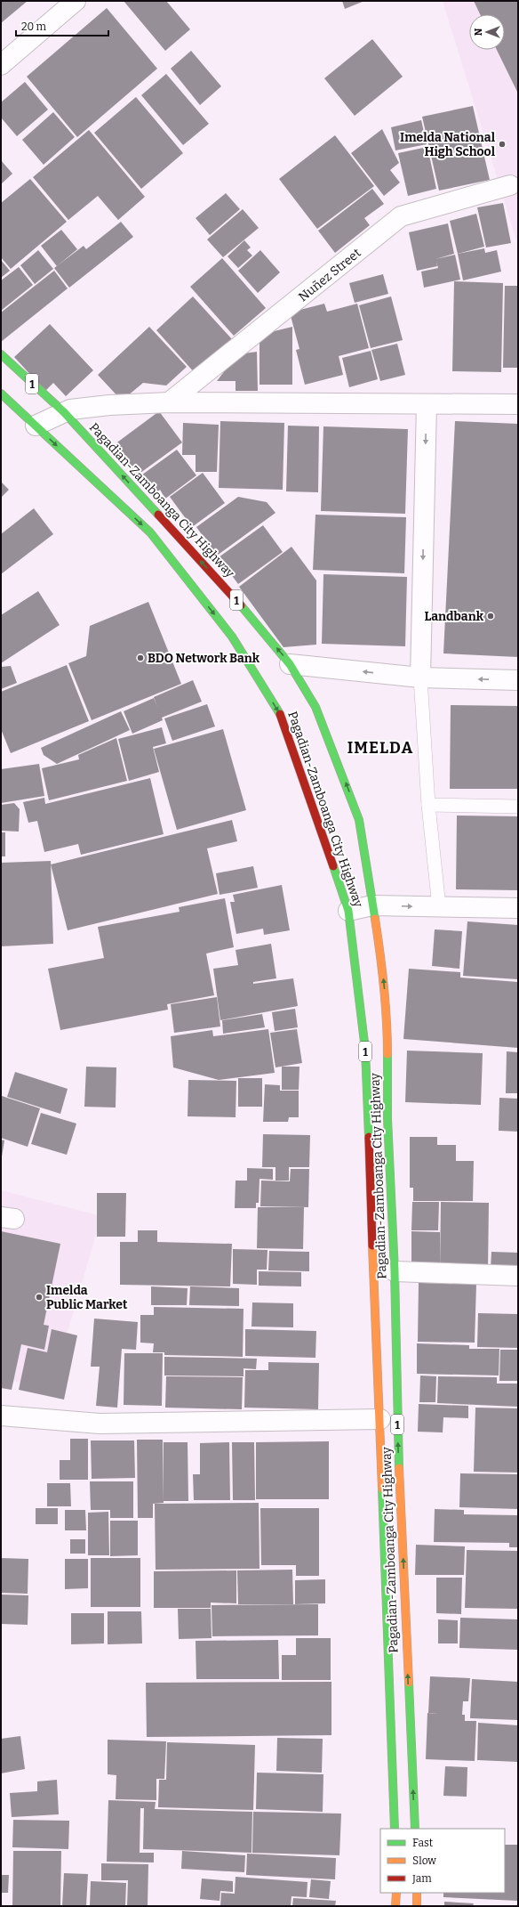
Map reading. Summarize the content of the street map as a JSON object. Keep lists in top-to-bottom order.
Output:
{
  "streets": {
    "highway": ["1", "Pagadian-Zamboanga City Highway"],
    "street": ["Nuñez Street"]
  },
  "districts": ["IMELDA"],
  "places": [
    "Imelda National High School",
    "Landbank",
    "BDO Network Bank",
    "Imelda Public Market"
  ],
  "legend": ["Fast", "Slow", "Jam"],
  "scale_bar": "20 m",
  "north": "left"
}
